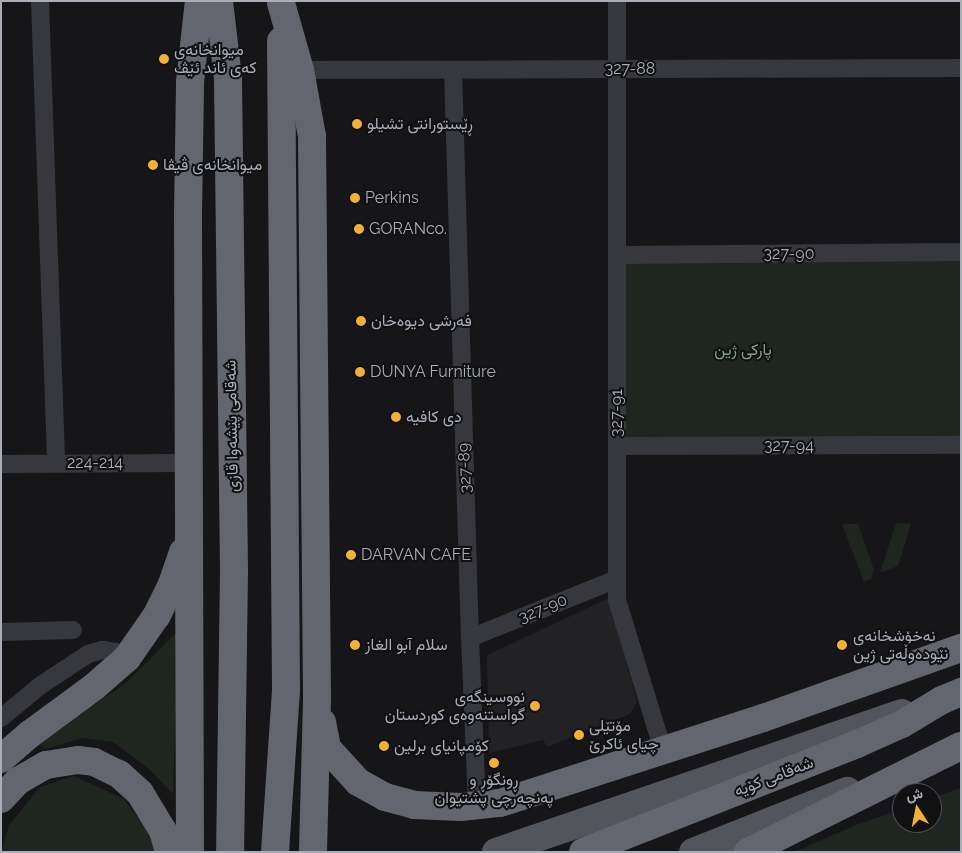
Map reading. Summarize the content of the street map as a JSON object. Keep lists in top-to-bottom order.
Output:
{
  "streets": {
    "highway": ["شەقامی پێشەوا قازی", "شەقامی کۆیە"],
    "street": [
      "327-88",
      "327-90",
      "327-91",
      "327-94",
      "224-214",
      "327-89"
    ]
  },
  "crossings": [
    ["327-88", "327-91"],
    ["327-88", "327-89"],
    ["327-90", "327-91"],
    ["327-90", "327-89"],
    ["327-91", "327-94"]
  ],
  "parks": ["پارکی ژین"],
  "places": [
    "میوانخانەی کەی ئاند ئێڤ",
    "ڕێستورانتی تشیلو",
    "میوانخانەی ڤیڤا",
    "Perkins",
    "GORANco.",
    "فەرشی دیوەخان",
    "DUNYA Furniture",
    "دى كافيه",
    "DARVAN CAFE",
    "سلام آبو الغاز",
    "نەخۆشخانەی نێودەوڵەتی ژین",
    "نووسینگەی گواستنەوەی کوردستان",
    "مۆتێلی چیای ئاکرێ",
    "کۆمپانیای برلین",
    "ڕونگۆڕ و پەنچەرچی پشتیوان"
  ],
  "north": "top"
}
